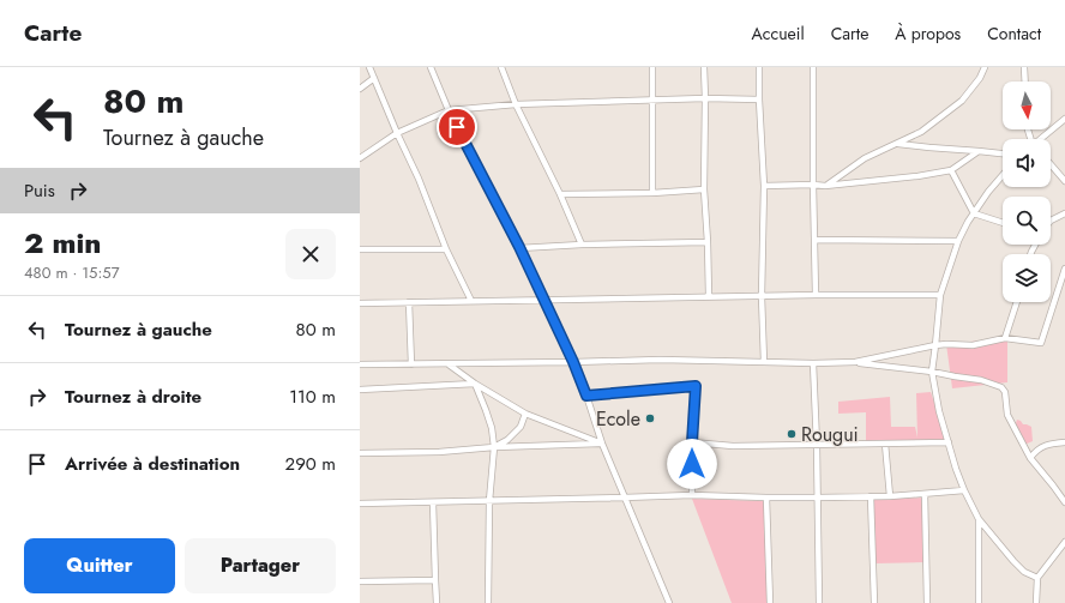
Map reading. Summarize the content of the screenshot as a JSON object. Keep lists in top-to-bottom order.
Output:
{
  "places": ["Ecole", "Rougui"],
  "north": "bottom",
  "page": {
    "header": "Carte",
    "nav": [
      "Accueil",
      "Carte",
      "À propos",
      "Contact"
    ],
    "turn": ["80 m", "Tournez à gauche"],
    "then": "Puis",
    "heading": ["2 min", "480 m · 15:57"],
    "list": [
      {
        "name": "Tournez à gauche",
        "value": "80 m"
      },
      {
        "name": "Tournez à droite",
        "value": "110 m"
      },
      {
        "name": "Arrivée à destination",
        "value": "290 m"
      }
    ],
    "buttons": ["Quitter", "Partager"]
  }
}
